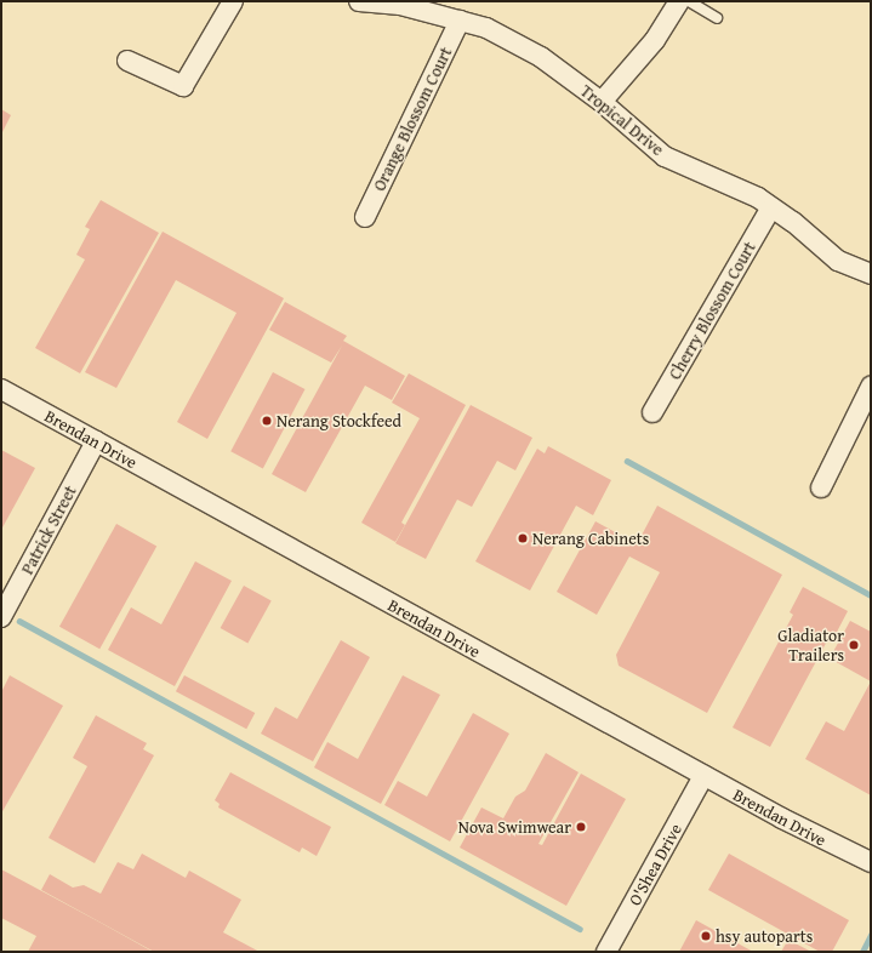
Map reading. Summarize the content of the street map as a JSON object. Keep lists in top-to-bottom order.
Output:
{
  "streets": {
    "street": [
      "Orange Blossom Court",
      "Tropical Drive",
      "Cherry Blossom Court",
      "Brendan Drive",
      "Patrick Street",
      "O'Shea Drive"
    ]
  },
  "crossings": [
    ["Orange Blossom Court", "Tropical Drive"],
    ["Tropical Drive", "Cherry Blossom Court"],
    ["Brendan Drive", "Patrick Street"],
    ["Brendan Drive", "O'Shea Drive"]
  ],
  "places": [
    "Nerang Stockfeed",
    "Nerang Cabinets",
    "Gladiator Trailers",
    "Nova Swimwear",
    "hsy autoparts"
  ]
}
